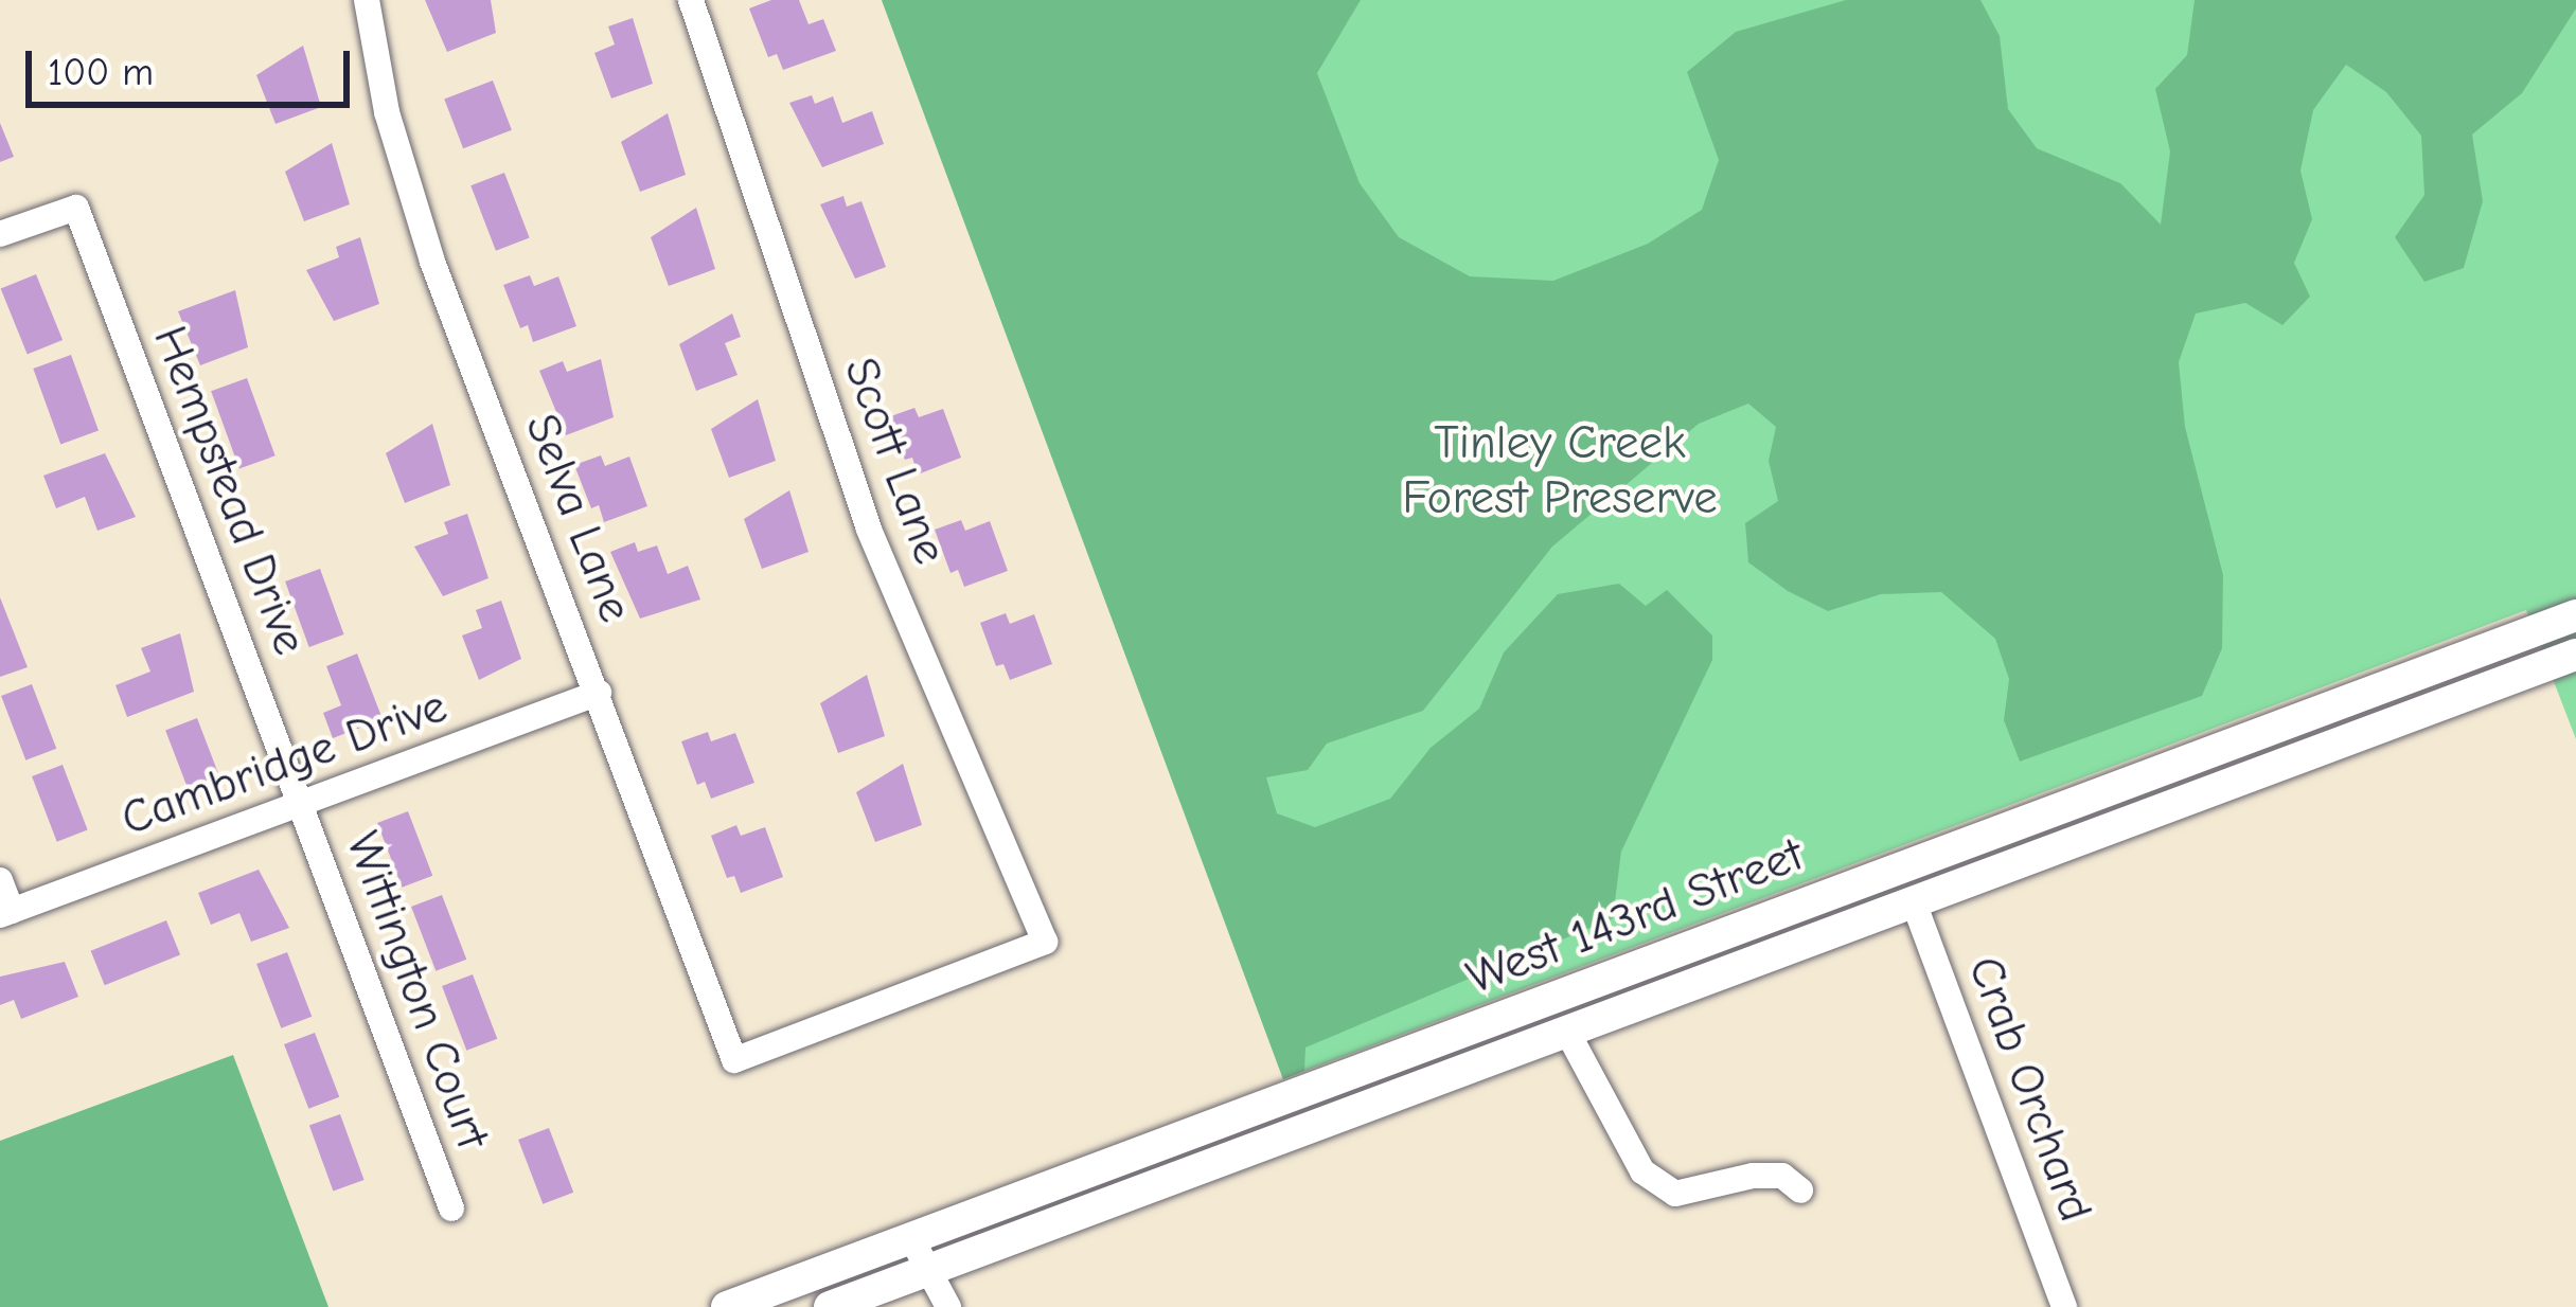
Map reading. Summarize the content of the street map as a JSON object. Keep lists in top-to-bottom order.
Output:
{
  "streets": {
    "main road": ["West 143rd Street"],
    "street": [
      "Scott Lane",
      "Hempstead Drive",
      "Selva Lane",
      "Cambridge Drive",
      "Wittington Court",
      "Crab Orchard"
    ]
  },
  "crossings": [
    ["Scott Lane", "Selva Lane"],
    ["Hempstead Drive", "Cambridge Drive"],
    ["Hempstead Drive", "Wittington Court"],
    ["Selva Lane", "Cambridge Drive"],
    ["Cambridge Drive", "Wittington Court"],
    ["West 143rd Street", "Crab Orchard"]
  ],
  "parks": ["Tinley Creek Forest Preserve"],
  "scale_bar": "100 m"
}
